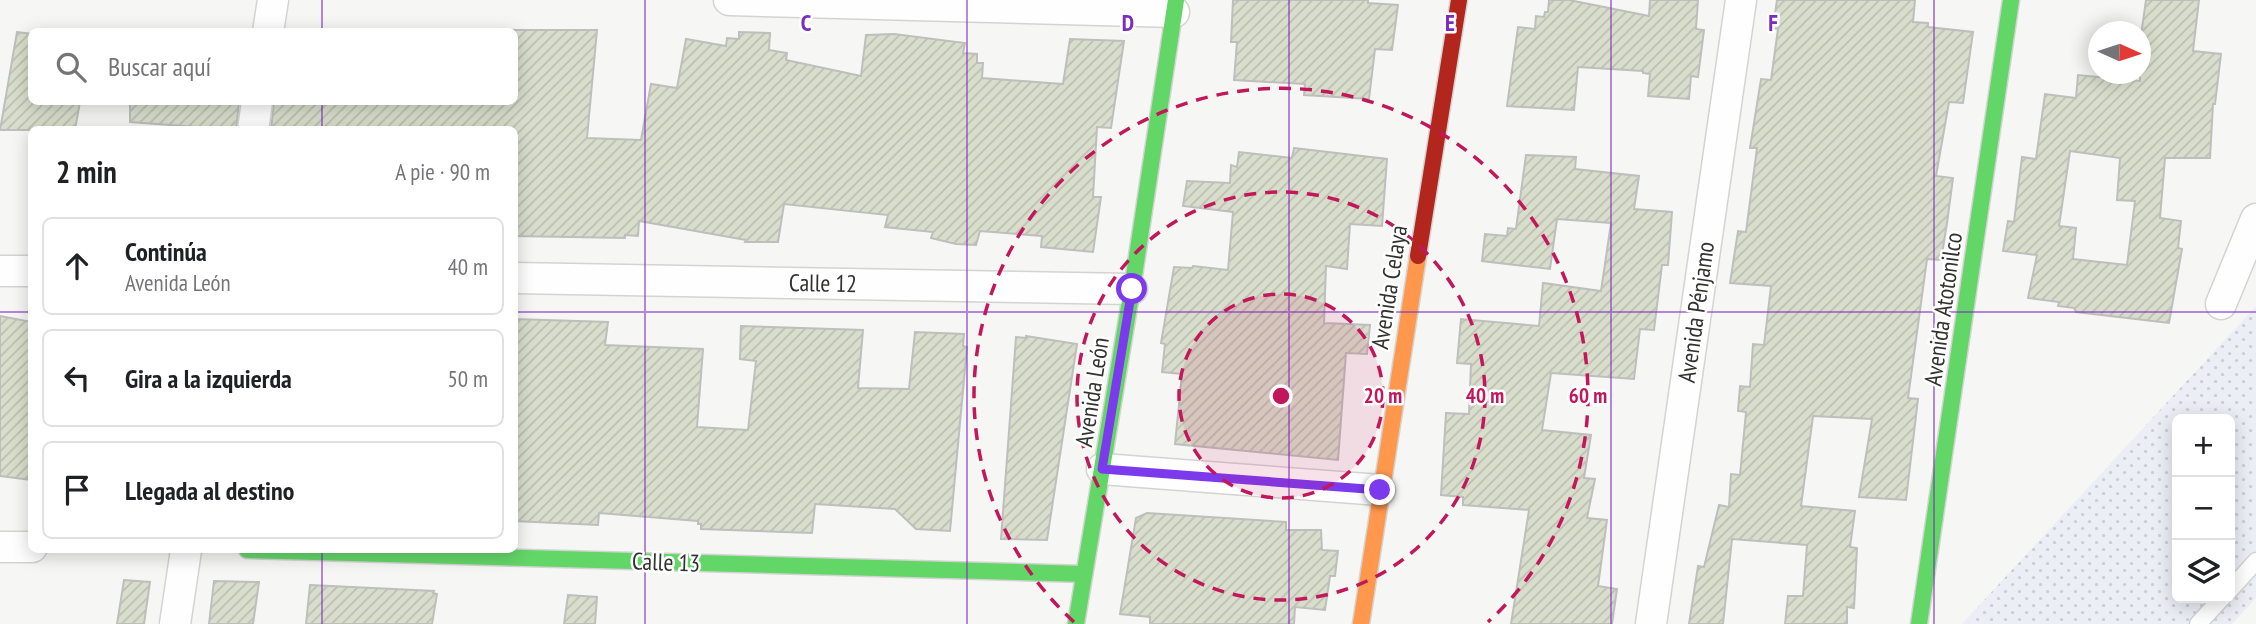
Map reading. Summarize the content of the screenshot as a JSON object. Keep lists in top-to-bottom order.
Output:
{
  "streets": {
    "street": [
      "Calle 12",
      "Avenida Celaya",
      "Avenida Atotonilco",
      "Avenida Pénjamo",
      "Avenida León",
      "Calle 13"
    ]
  },
  "crossings": [
    ["Calle 12", "Avenida León"],
    ["Avenida León", "Calle 13"]
  ],
  "north": "right",
  "page": {
    "search": "Buscar aquí",
    "heading": ["2 min", "A pie · 90 m"],
    "list": [
      ["Continúa", "Avenida León", "40 m"],
      ["Gira a la izquierda", "50 m"],
      "Llegada al destino"
    ],
    "map_buttons": ["+", "−"]
  },
  "grid": {
    "columns": [
      "C",
      "D",
      "E",
      "F"
    ]
  },
  "rings": ["20 m", "40 m", "60 m"]
}
